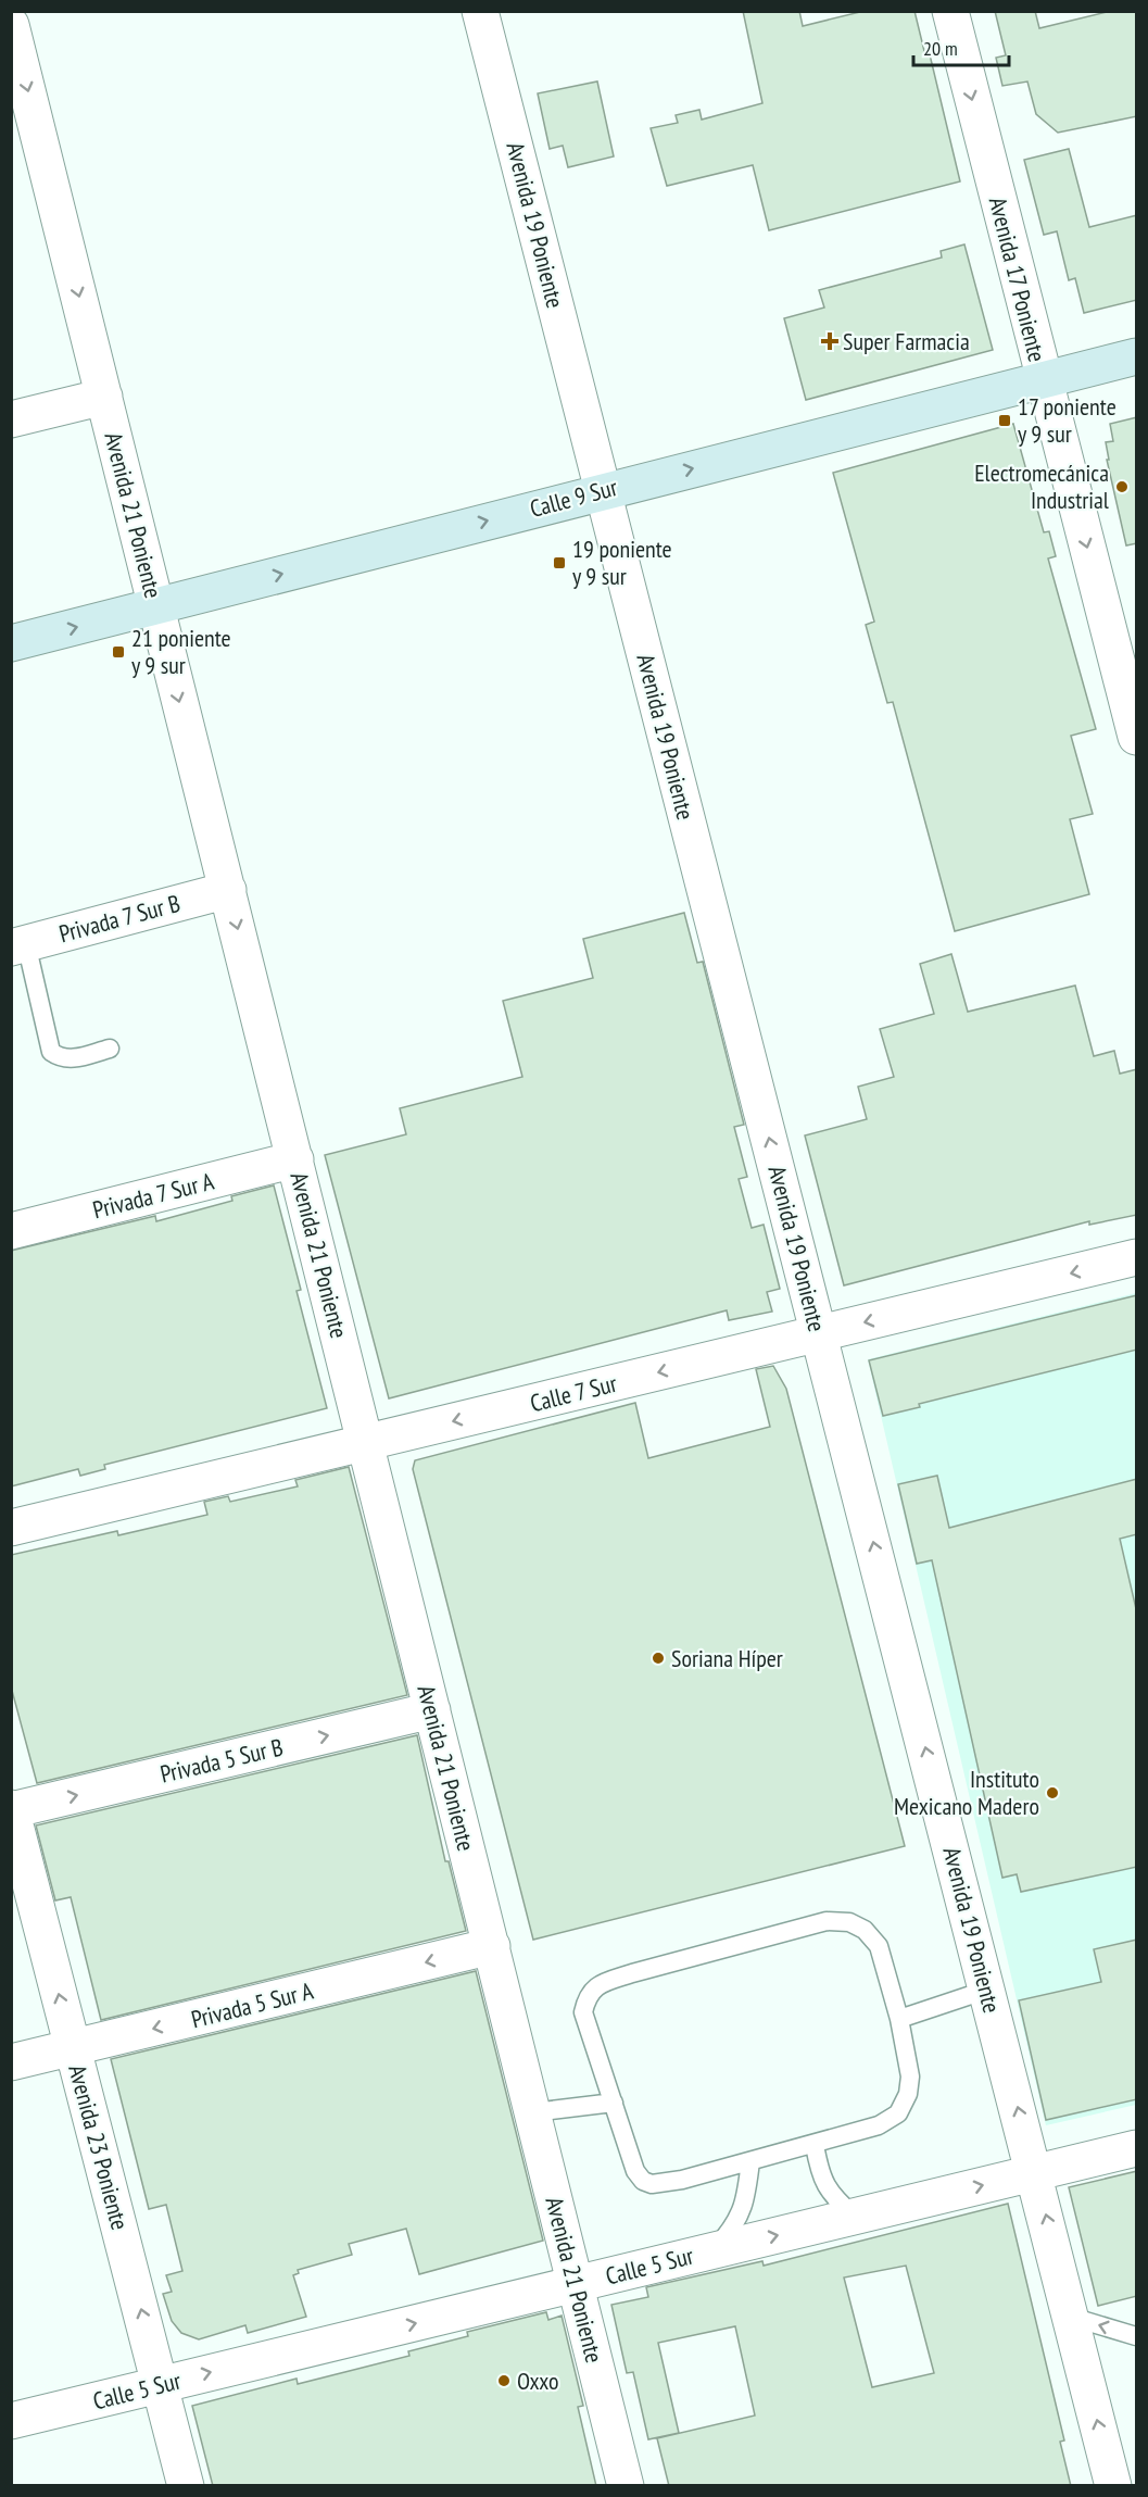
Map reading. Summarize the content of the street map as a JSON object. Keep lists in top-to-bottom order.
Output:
{
  "streets": {
    "street": [
      "Avenida 19 Poniente",
      "Avenida 17 Poniente",
      "Calle 9 Sur",
      "Avenida 21 Poniente",
      "Privada 7 Sur B",
      "Privada 7 Sur A",
      "Calle 7 Sur",
      "Privada 5 Sur B",
      "Privada 5 Sur A",
      "Avenida 23 Poniente",
      "Calle 5 Sur"
    ]
  },
  "crossings": [
    ["Avenida 19 Poniente", "Calle 9 Sur"],
    ["Avenida 19 Poniente", "Calle 7 Sur"],
    ["Avenida 19 Poniente", "Calle 5 Sur"],
    ["Avenida 17 Poniente", "Calle 9 Sur"],
    ["Calle 9 Sur", "Avenida 21 Poniente"],
    ["Avenida 21 Poniente", "Privada 7 Sur B"],
    ["Avenida 21 Poniente", "Privada 7 Sur A"],
    ["Avenida 21 Poniente", "Calle 7 Sur"],
    ["Avenida 21 Poniente", "Privada 5 Sur B"],
    ["Avenida 21 Poniente", "Privada 5 Sur A"],
    ["Avenida 21 Poniente", "Calle 5 Sur"],
    ["Privada 5 Sur B", "Avenida 23 Poniente"],
    ["Privada 5 Sur A", "Avenida 23 Poniente"],
    ["Avenida 23 Poniente", "Calle 5 Sur"]
  ],
  "one_way": [
    "Avenida 19 Poniente",
    "Avenida 17 Poniente",
    "Calle 9 Sur",
    "Avenida 21 Poniente",
    "Calle 7 Sur",
    "Privada 5 Sur B",
    "Privada 5 Sur A",
    "Avenida 23 Poniente",
    "Calle 5 Sur"
  ],
  "places": {
    "health": ["Super Farmacia"],
    "transit": ["17 poniente y 9 sur", "19 poniente y 9 sur", "21 poniente y 9 sur"],
    "other": [
      "Electromecánica Industrial",
      "Soriana Híper",
      "Instituto Mexicano Madero",
      "Oxxo"
    ]
  },
  "scale_bar": "20 m"
}
